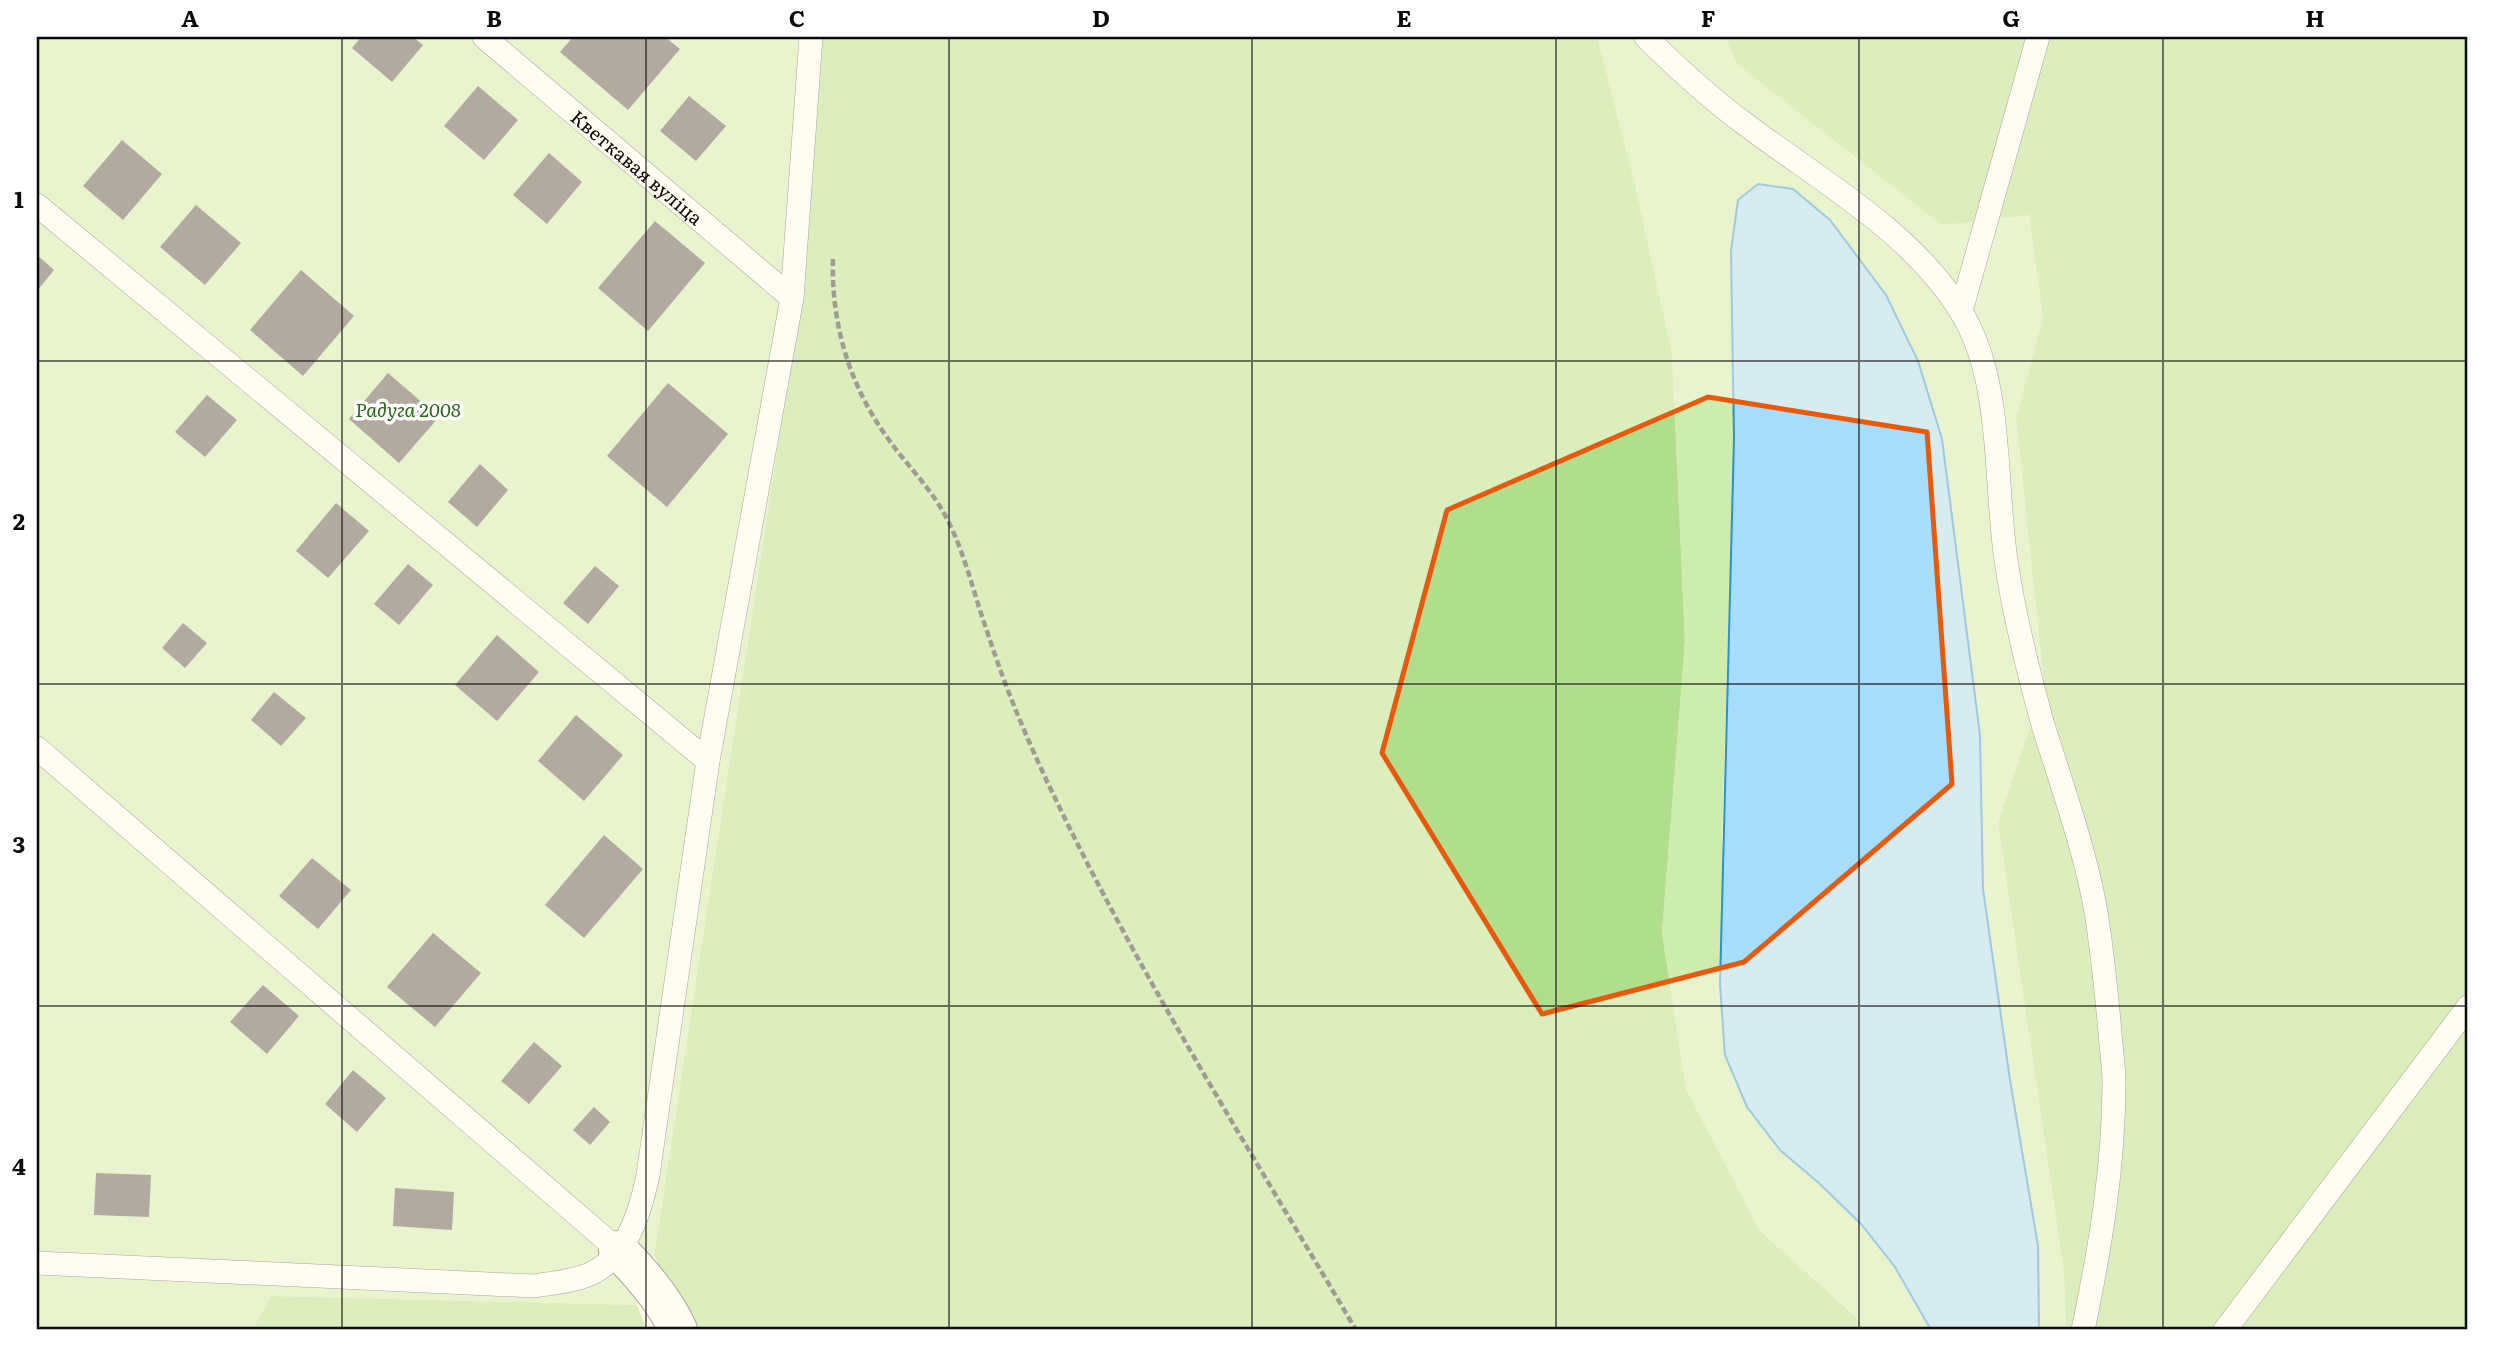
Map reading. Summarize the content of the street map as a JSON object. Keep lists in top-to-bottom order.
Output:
{
  "streets": {
    "lane": ["Кветкавая вуліца"]
  },
  "parks": ["Радуга 2008"],
  "grid": {
    "columns": [
      "A",
      "B",
      "C",
      "D",
      "E",
      "F",
      "G",
      "H"
    ],
    "rows": [
      "1",
      "2",
      "3",
      "4"
    ]
  }
}
